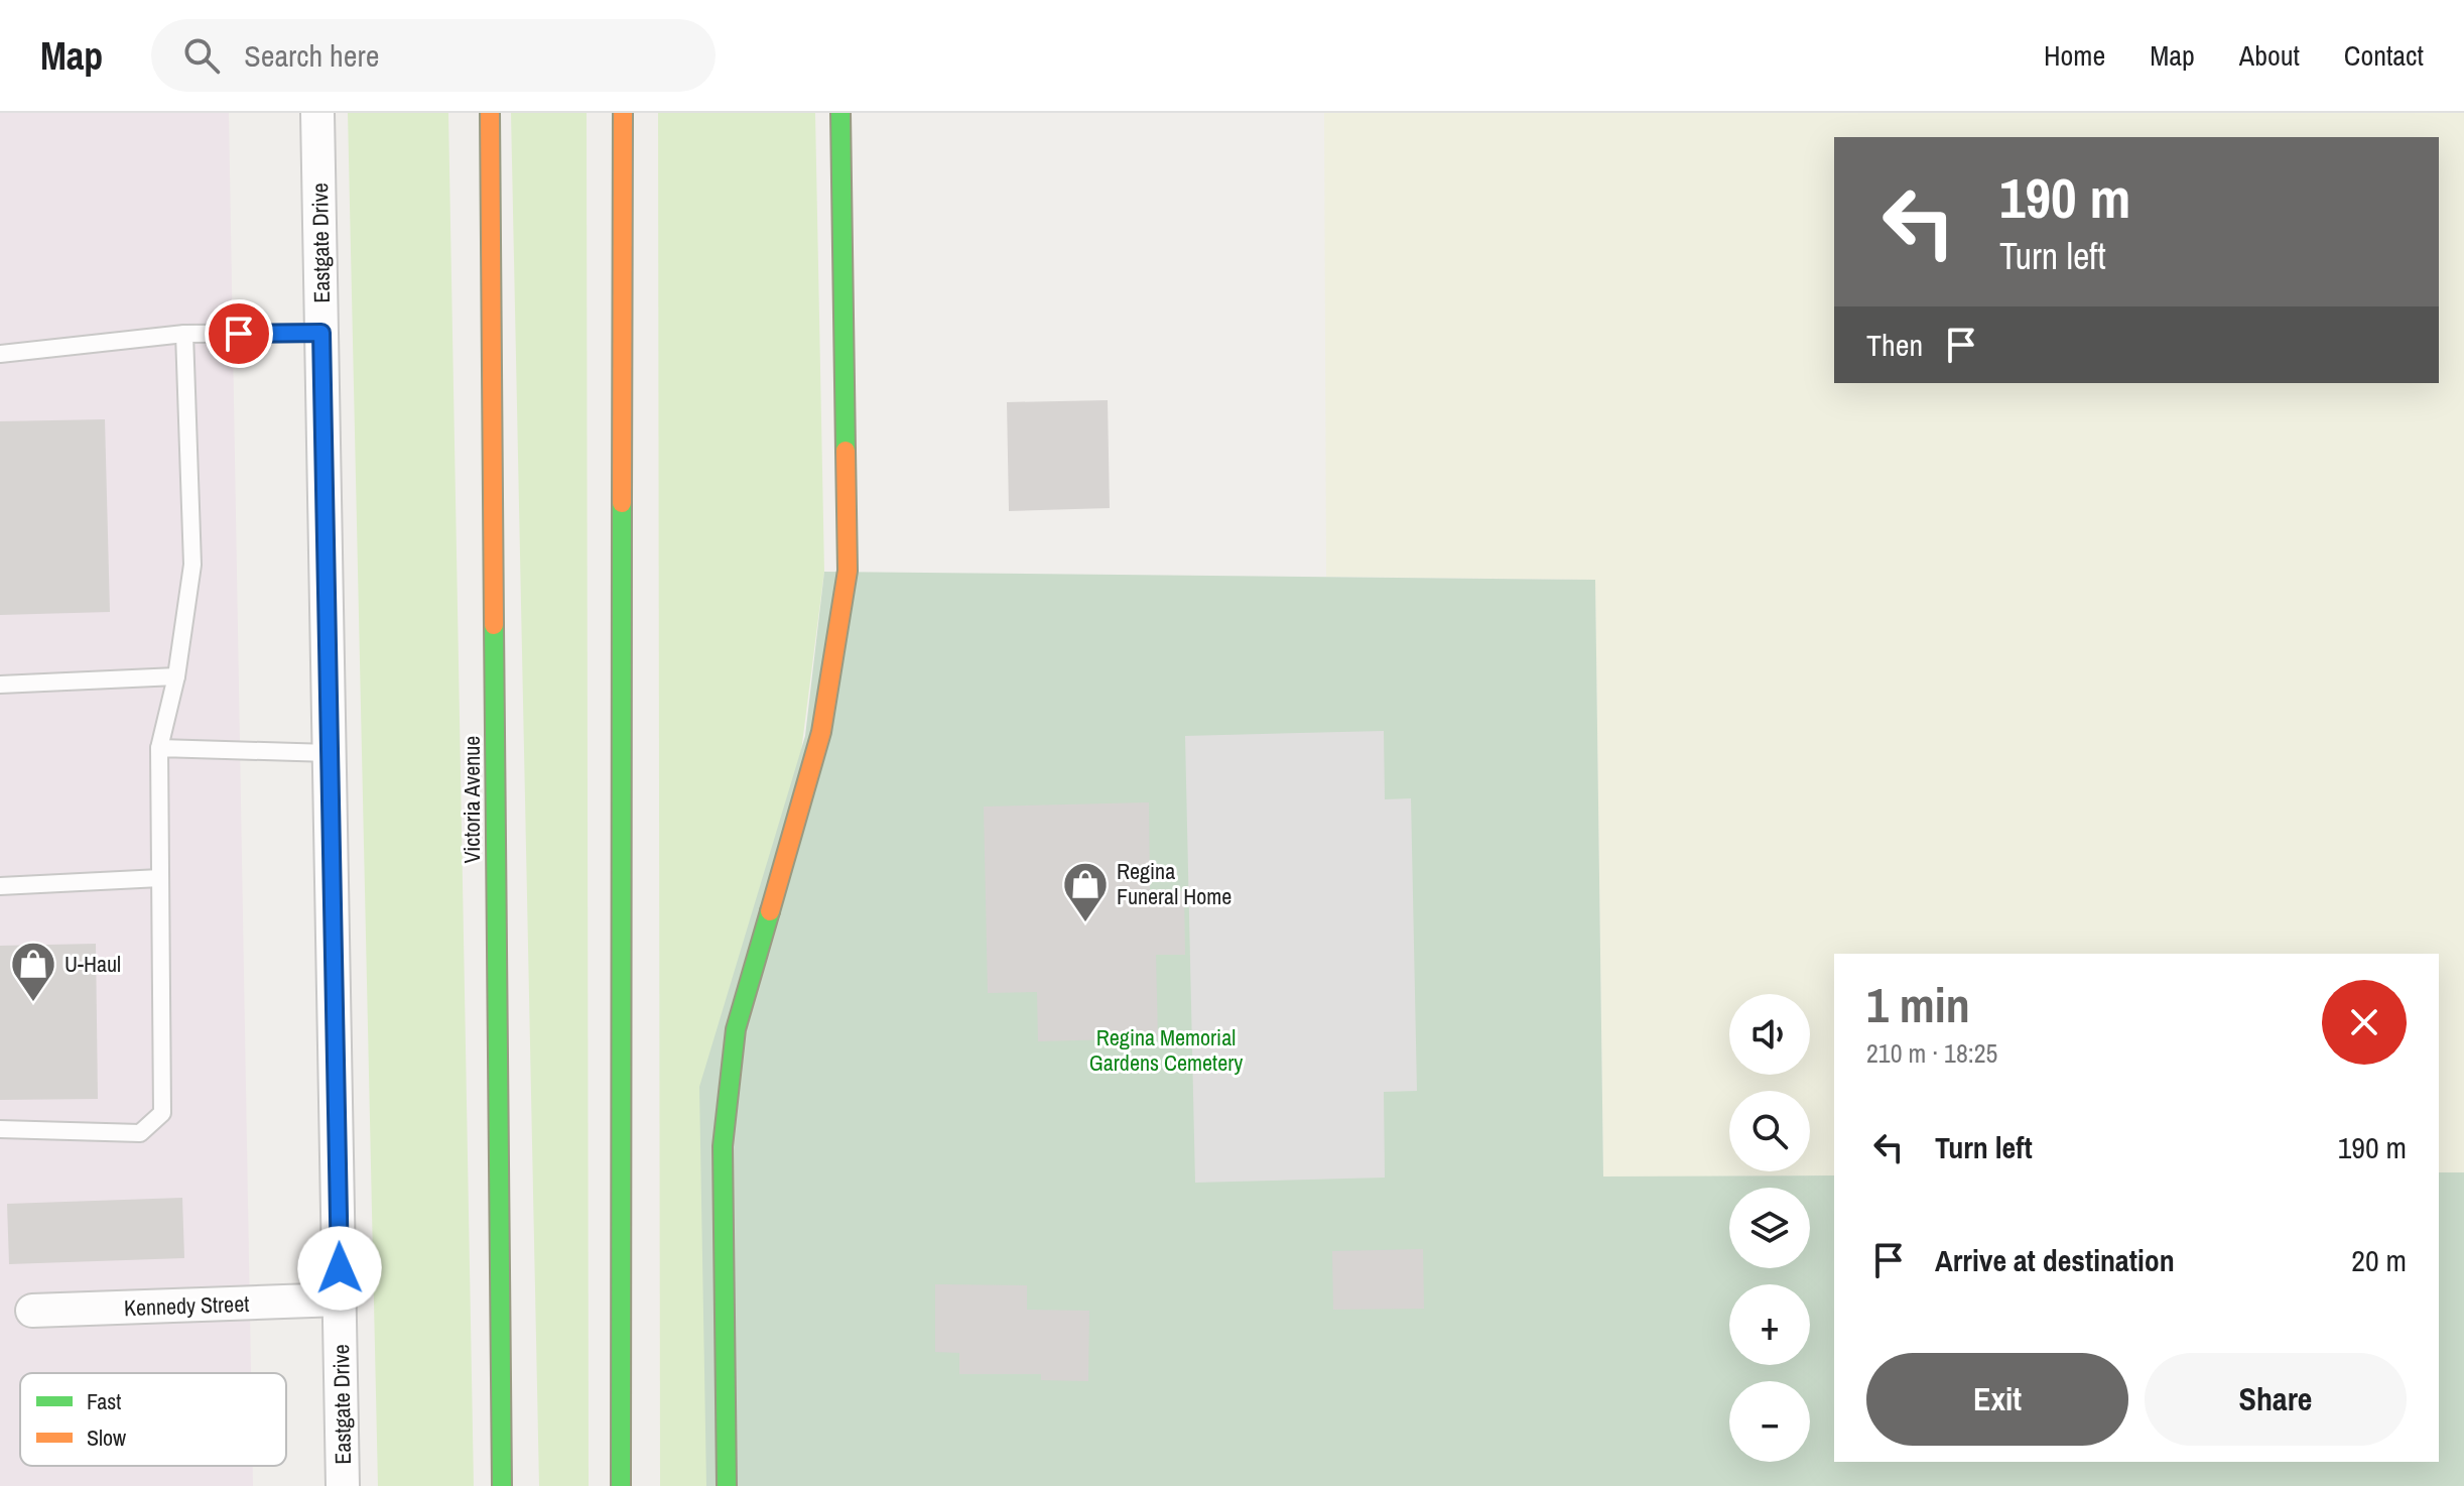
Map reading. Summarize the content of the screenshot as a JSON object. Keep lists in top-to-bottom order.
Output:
{
  "streets": {
    "main road": ["Victoria Avenue"],
    "street": ["Eastgate Drive", "Kennedy Street"]
  },
  "crossings": [
    ["Eastgate Drive", "Kennedy Street"]
  ],
  "parks": ["Regina Memorial Gardens Cemetery"],
  "places": {
    "shop": ["Regina Funeral Home", "U-Haul"]
  },
  "legend": ["Fast", "Slow"],
  "page": {
    "header": "Map",
    "search": "Search here",
    "nav": [
      "Home",
      "Map",
      "About",
      "Contact"
    ],
    "turn": ["190 m", "Turn left"],
    "then": "Then",
    "heading": ["1 min", "210 m · 18:25"],
    "map_buttons": ["+", "−"],
    "list": [
      {
        "name": "Turn left",
        "value": "190 m"
      },
      {
        "name": "Arrive at destination",
        "value": "20 m"
      }
    ],
    "buttons": ["Exit", "Share"]
  }
}
